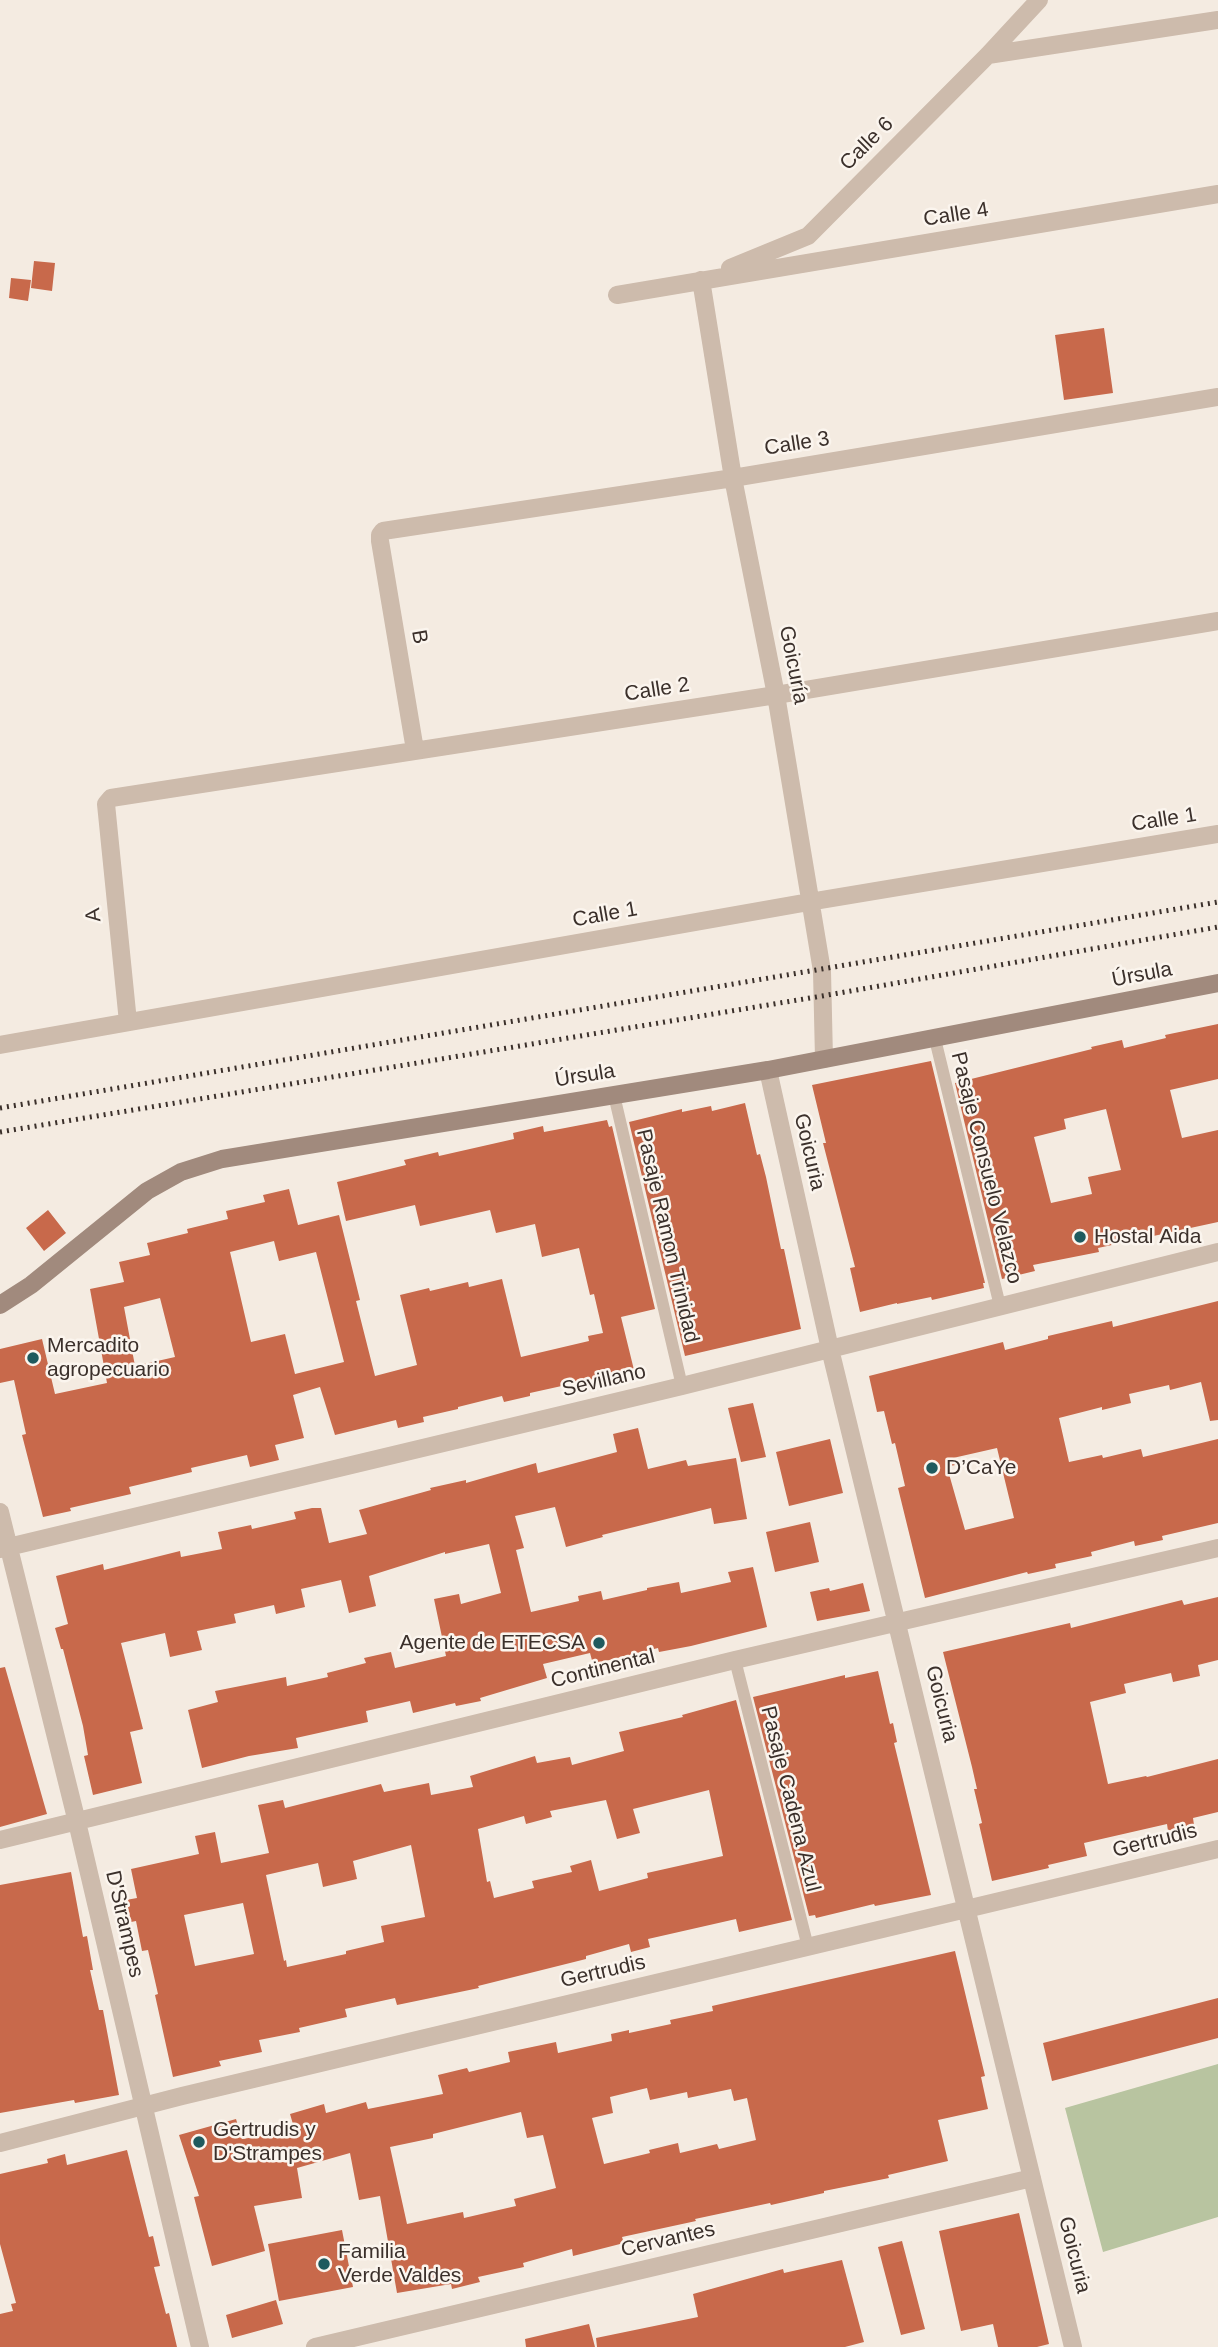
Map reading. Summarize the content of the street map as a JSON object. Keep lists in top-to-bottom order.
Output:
{
  "streets": {
    "street": [
      "Calle 6",
      "Calle 4",
      "Calle 3",
      "B",
      "Goicuría",
      "Calle 2",
      "Calle 1",
      "A",
      "Úrsula",
      "Goicuria",
      "Sevillano",
      "Continental",
      "Gertrudis",
      "D'Strampes",
      "Cervantes"
    ],
    "lane": ["Pasaje Consuelo Velazco", "Pasaje Ramon Trinidad", "Pasaje Cadena Azul"]
  },
  "crossings": [
    ["Calle 6", "Calle 4"],
    ["Calle 6", "Goicuría"],
    ["Calle 4", "Goicuría"],
    ["Calle 3", "B"],
    ["Calle 3", "Goicuría"],
    ["B", "Calle 2"],
    ["Goicuría", "Calle 2"],
    ["Goicuría", "Calle 1"],
    ["Goicuría", "Úrsula"],
    ["Calle 2", "A"],
    ["Calle 1", "A"],
    ["Úrsula", "Goicuria"],
    ["Úrsula", "Pasaje Consuelo Velazco"],
    ["Úrsula", "Pasaje Ramon Trinidad"],
    ["Goicuria", "Sevillano"],
    ["Goicuria", "Continental"],
    ["Goicuria", "Gertrudis"],
    ["Goicuria", "Cervantes"],
    ["Pasaje Consuelo Velazco", "Sevillano"],
    ["Pasaje Ramon Trinidad", "Sevillano"],
    ["Sevillano", "D'Strampes"],
    ["Continental", "Pasaje Cadena Azul"],
    ["Continental", "D'Strampes"],
    ["Pasaje Cadena Azul", "Gertrudis"],
    ["Gertrudis", "D'Strampes"]
  ],
  "places": [
    "Hostal Aida",
    "Mercadito agropecuario",
    "D’CaYe",
    "Agente de ETECSA",
    "Gertrudis y D'Strampes",
    "Familia Verde Valdes"
  ]
}
